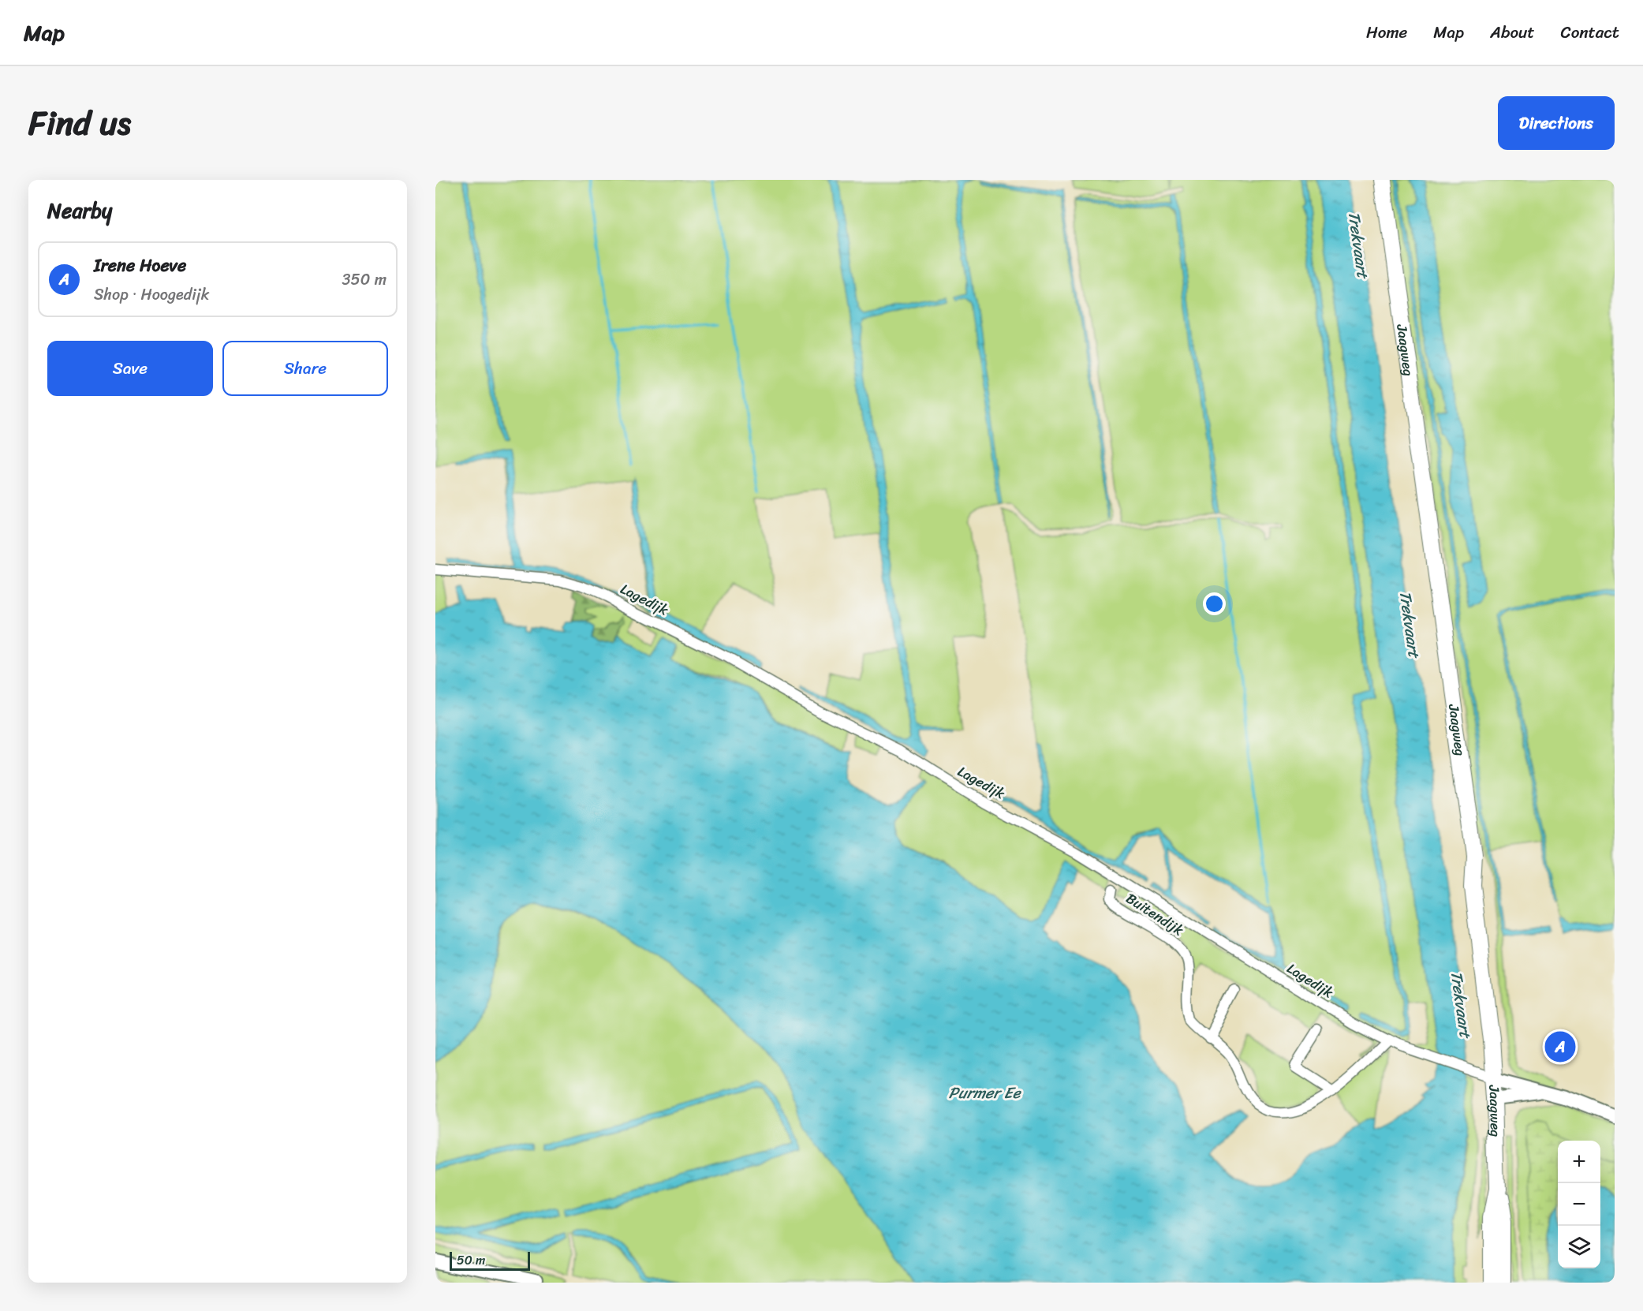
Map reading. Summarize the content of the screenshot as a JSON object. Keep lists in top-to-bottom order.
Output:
{
  "streets": {
    "main road": ["Jaagweg"],
    "street": ["Lagedijk", "Buitendijk"]
  },
  "crossings": [
    ["Jaagweg", "Lagedijk"],
    ["Lagedijk", "Buitendijk"]
  ],
  "water": ["Trekvaart", "Purmer Ee"],
  "scale_bar": "50 m",
  "page": {
    "header": "Map",
    "nav": [
      "Home",
      "Map",
      "About",
      "Contact"
    ],
    "title": "Find us",
    "buttons": [
      "Directions",
      ["Save", "Share"]
    ],
    "heading": "Nearby",
    "list": [
      {
        "mark": "A",
        "name": "Irene Hoeve",
        "note": "Shop · Hoogedijk",
        "value": "350 m"
      }
    ],
    "pins": "A",
    "map_buttons": ["+", "−"],
    "scale": "50 m"
  }
}
